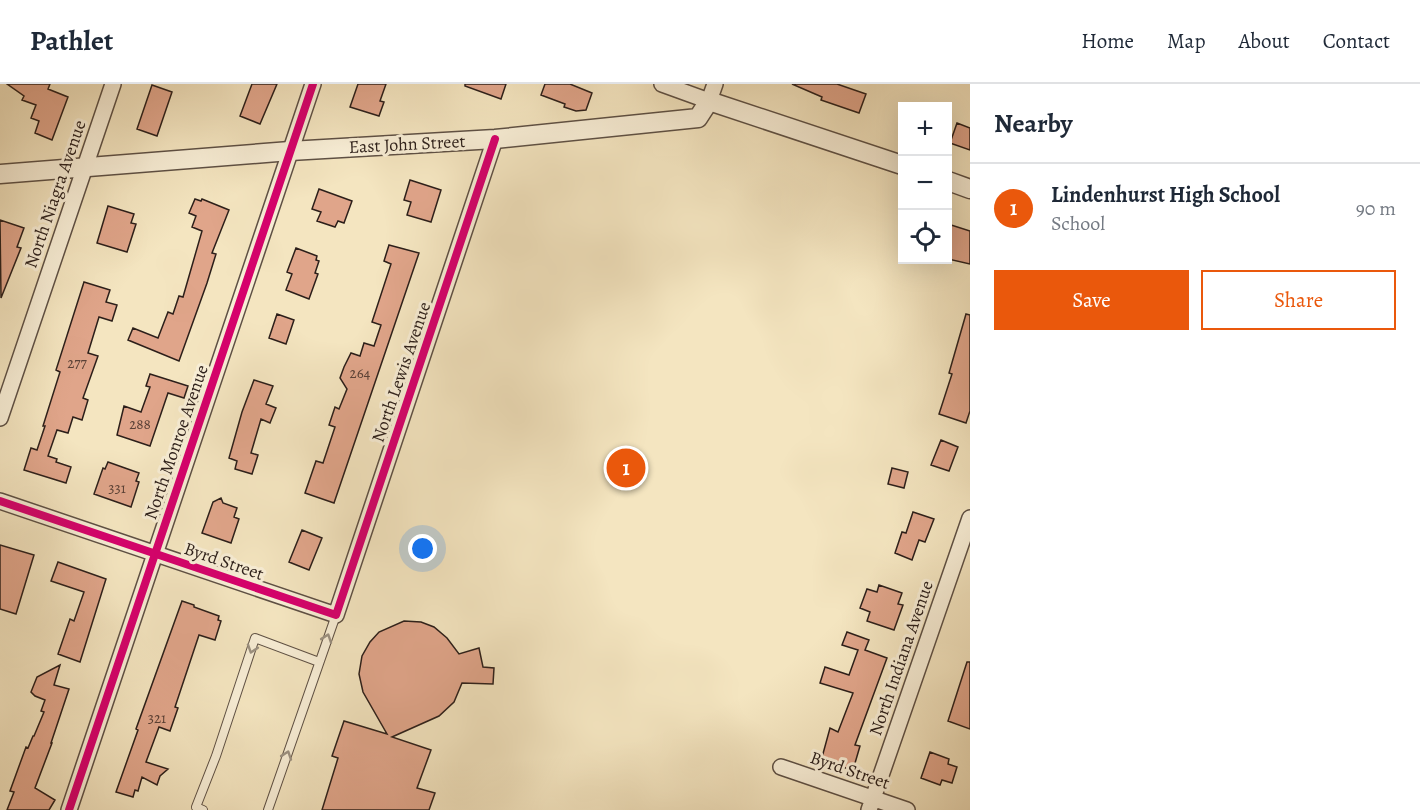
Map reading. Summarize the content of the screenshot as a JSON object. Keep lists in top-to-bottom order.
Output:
{
  "streets": {
    "street": [
      "East John Street",
      "North Niagra Avenue",
      "North Lewis Avenue",
      "North Monroe Avenue",
      "Byrd Street",
      "North Indiana Avenue"
    ]
  },
  "crossings": [
    ["East John Street", "North Niagra Avenue"],
    ["East John Street", "North Lewis Avenue"],
    ["East John Street", "North Monroe Avenue"],
    ["North Lewis Avenue", "Byrd Street"],
    ["North Monroe Avenue", "Byrd Street"],
    ["Byrd Street", "North Indiana Avenue"]
  ],
  "house_numbers": [
    "277",
    "264",
    "288",
    "331",
    "321"
  ],
  "page": {
    "header": "Pathlet",
    "nav": [
      "Home",
      "Map",
      "About",
      "Contact"
    ],
    "heading": "Nearby",
    "map_buttons": ["+", "−"],
    "list": [
      {
        "mark": "1",
        "name": "Lindenhurst High School",
        "note": "School",
        "value": "90 m"
      }
    ],
    "buttons": ["Save", "Share"],
    "pins": "1"
  }
}
